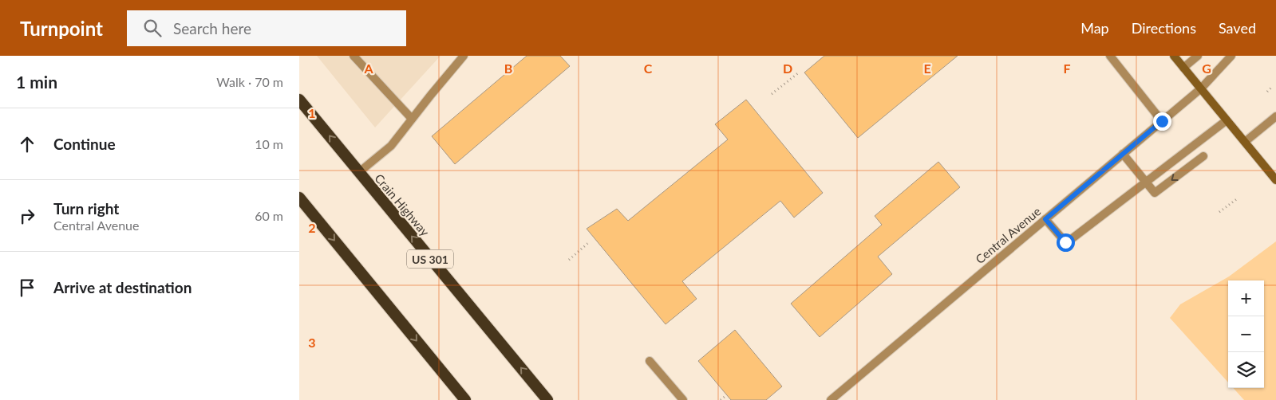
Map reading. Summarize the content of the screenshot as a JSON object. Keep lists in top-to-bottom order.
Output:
{
  "streets": {
    "highway": ["Crain Highway", "US 301"],
    "street": ["Central Avenue"]
  },
  "page": {
    "header": "Turnpoint",
    "search": "Search here",
    "nav": ["Map", "Directions", "Saved"],
    "heading": ["1 min", "Walk · 70 m"],
    "list": [
      ["Continue", "10 m"],
      ["Turn right", "Central Avenue", "60 m"],
      "Arrive at destination"
    ],
    "map_buttons": ["+", "−"]
  },
  "grid": {
    "columns": [
      "A",
      "B",
      "C",
      "D",
      "E",
      "F",
      "G"
    ],
    "rows": ["1", "2", "3"]
  }
}
